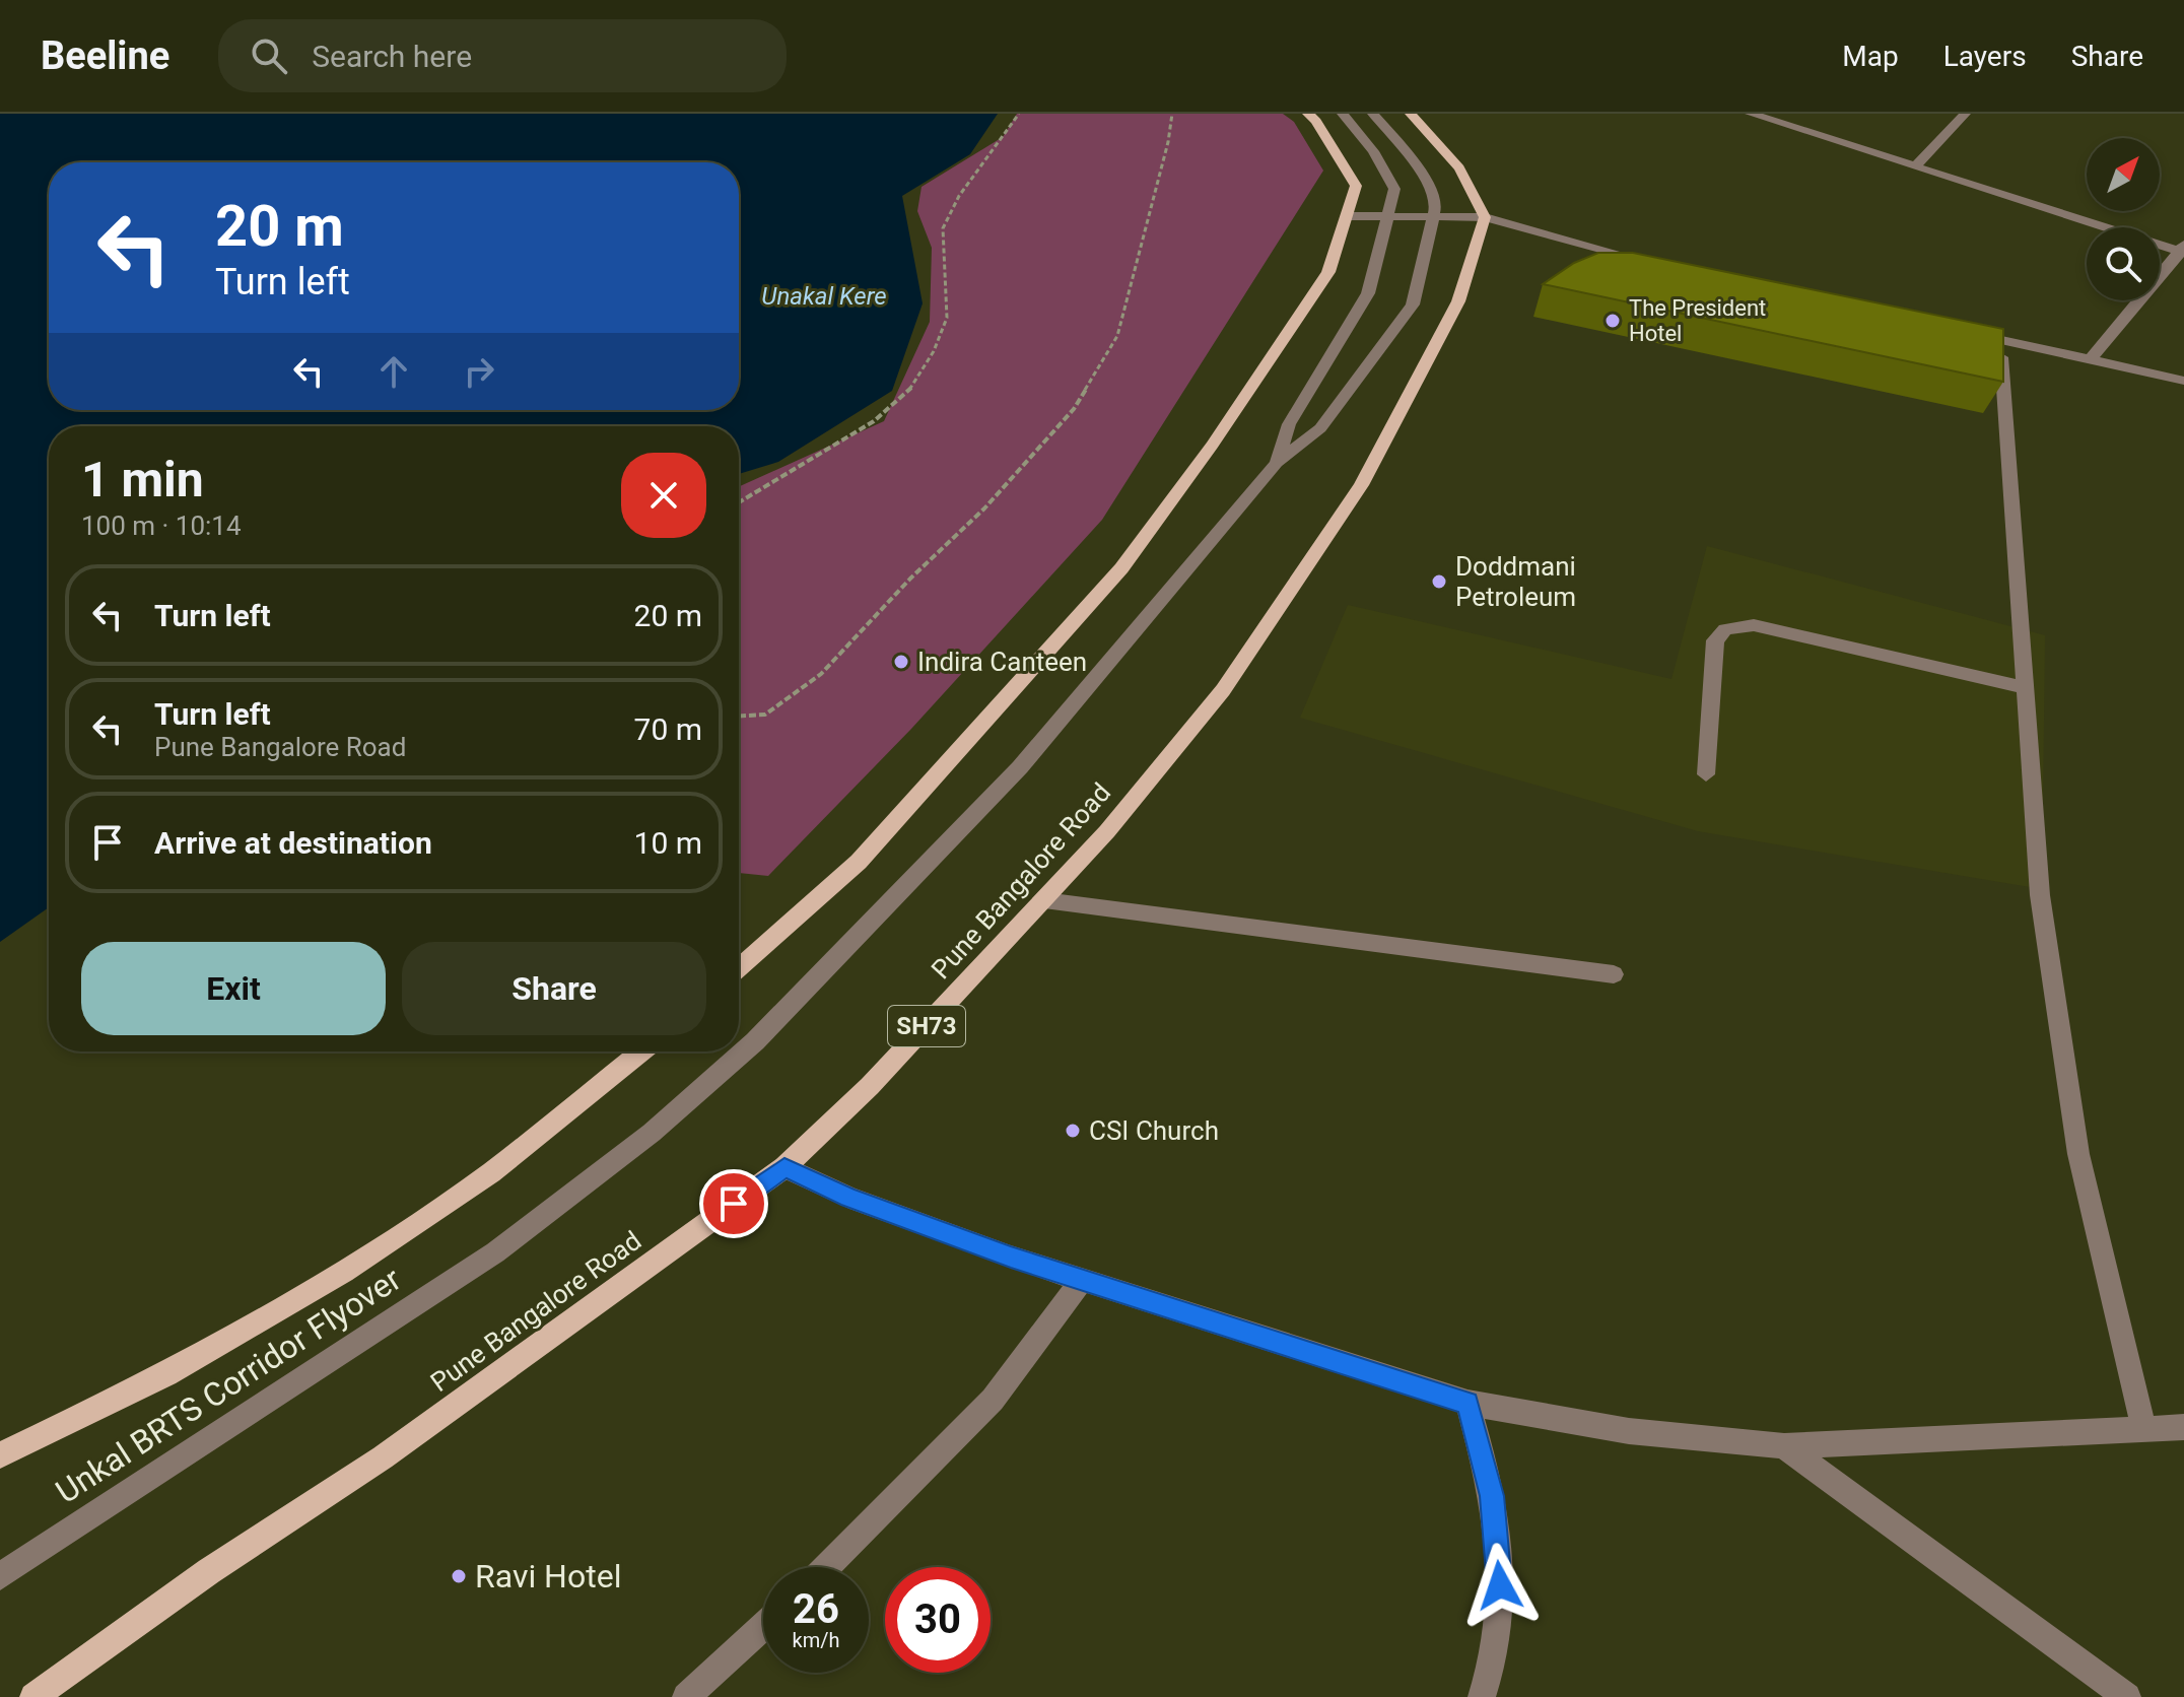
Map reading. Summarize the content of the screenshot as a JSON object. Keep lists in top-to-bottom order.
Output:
{
  "streets": {
    "main road": ["Pune Bangalore Road", "SH73"],
    "street": ["Unkal BRTS Corridor Flyover"]
  },
  "water": ["Unakal Kere"],
  "places": [
    "The President Hotel",
    "Doddmani Petroleum",
    "Indira Canteen",
    "CSI Church",
    "Ravi Hotel"
  ],
  "north": "top right",
  "page": {
    "header": "Beeline",
    "search": "Search here",
    "nav": ["Map", "Layers", "Share"],
    "turn": ["20 m", "Turn left"],
    "heading": ["1 min", "100 m · 10:14"],
    "list": [
      {
        "name": "Turn left",
        "value": "20 m"
      },
      {
        "name": "Turn left",
        "note": "Pune Bangalore Road",
        "value": "70 m"
      },
      {
        "name": "Arrive at destination",
        "value": "10 m"
      }
    ],
    "buttons": ["Exit", "Share"],
    "speed": "26 km/h",
    "limit": "30"
  }
}
